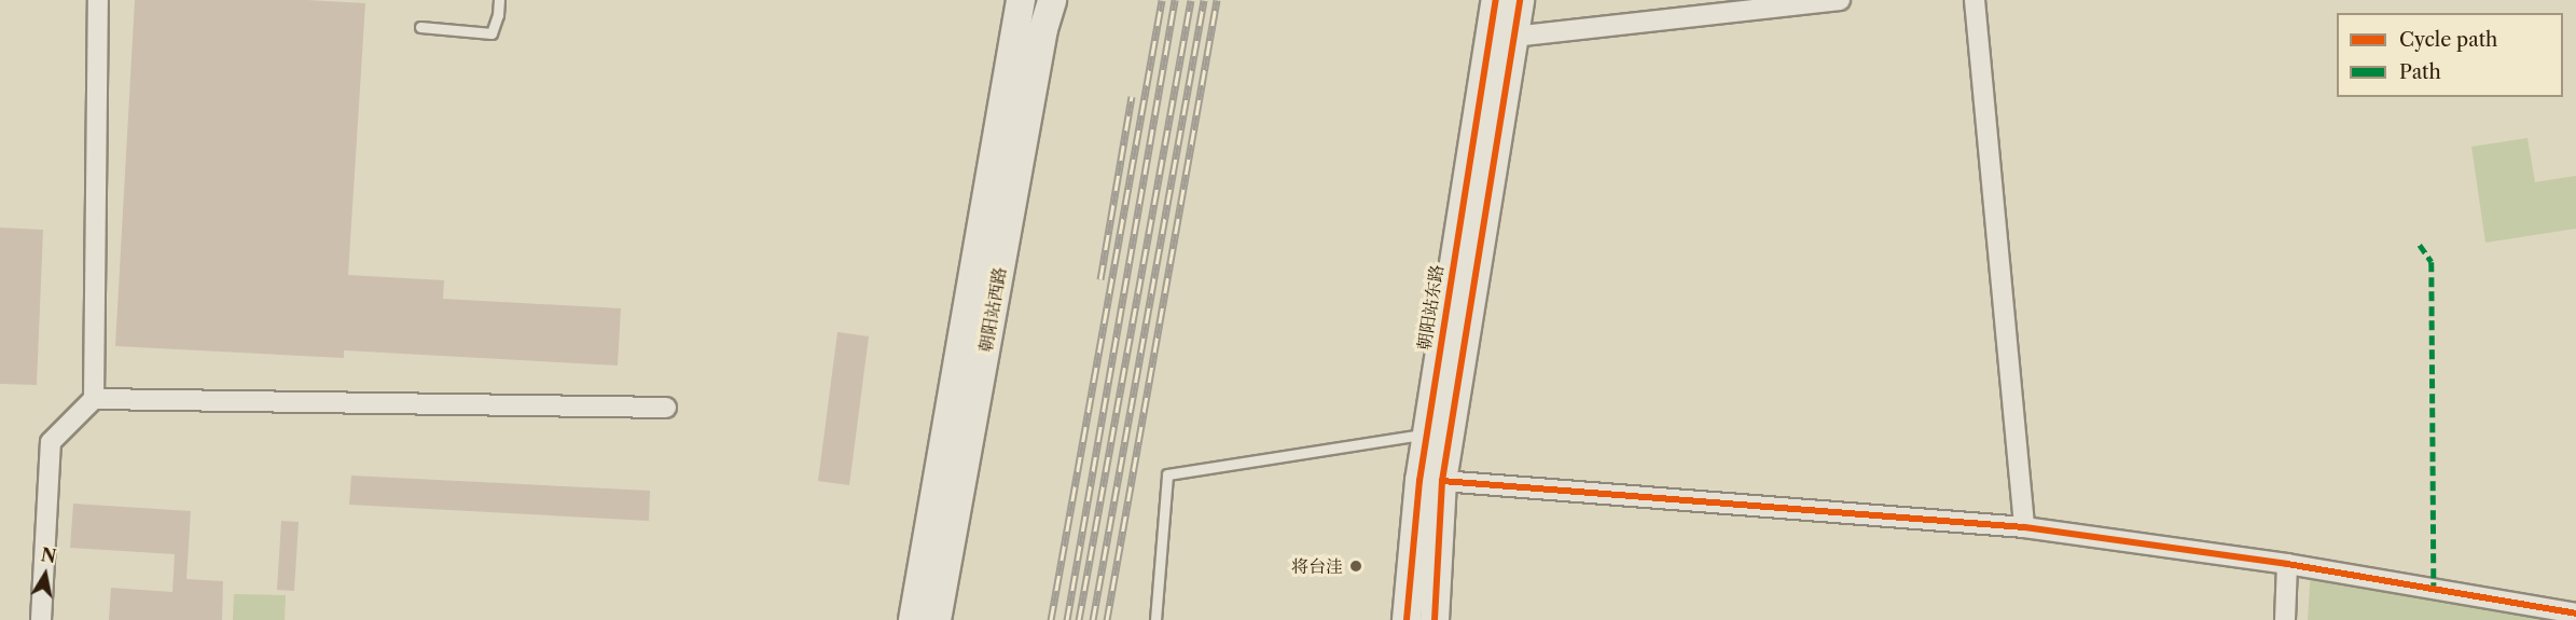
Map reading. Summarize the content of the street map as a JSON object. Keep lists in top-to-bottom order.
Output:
{
  "streets": {
    "main road": ["朝阳站东路", "朝阳站西路"]
  },
  "places": ["将台洼"],
  "legend": ["Cycle path", "Path"],
  "north": "top"
}
